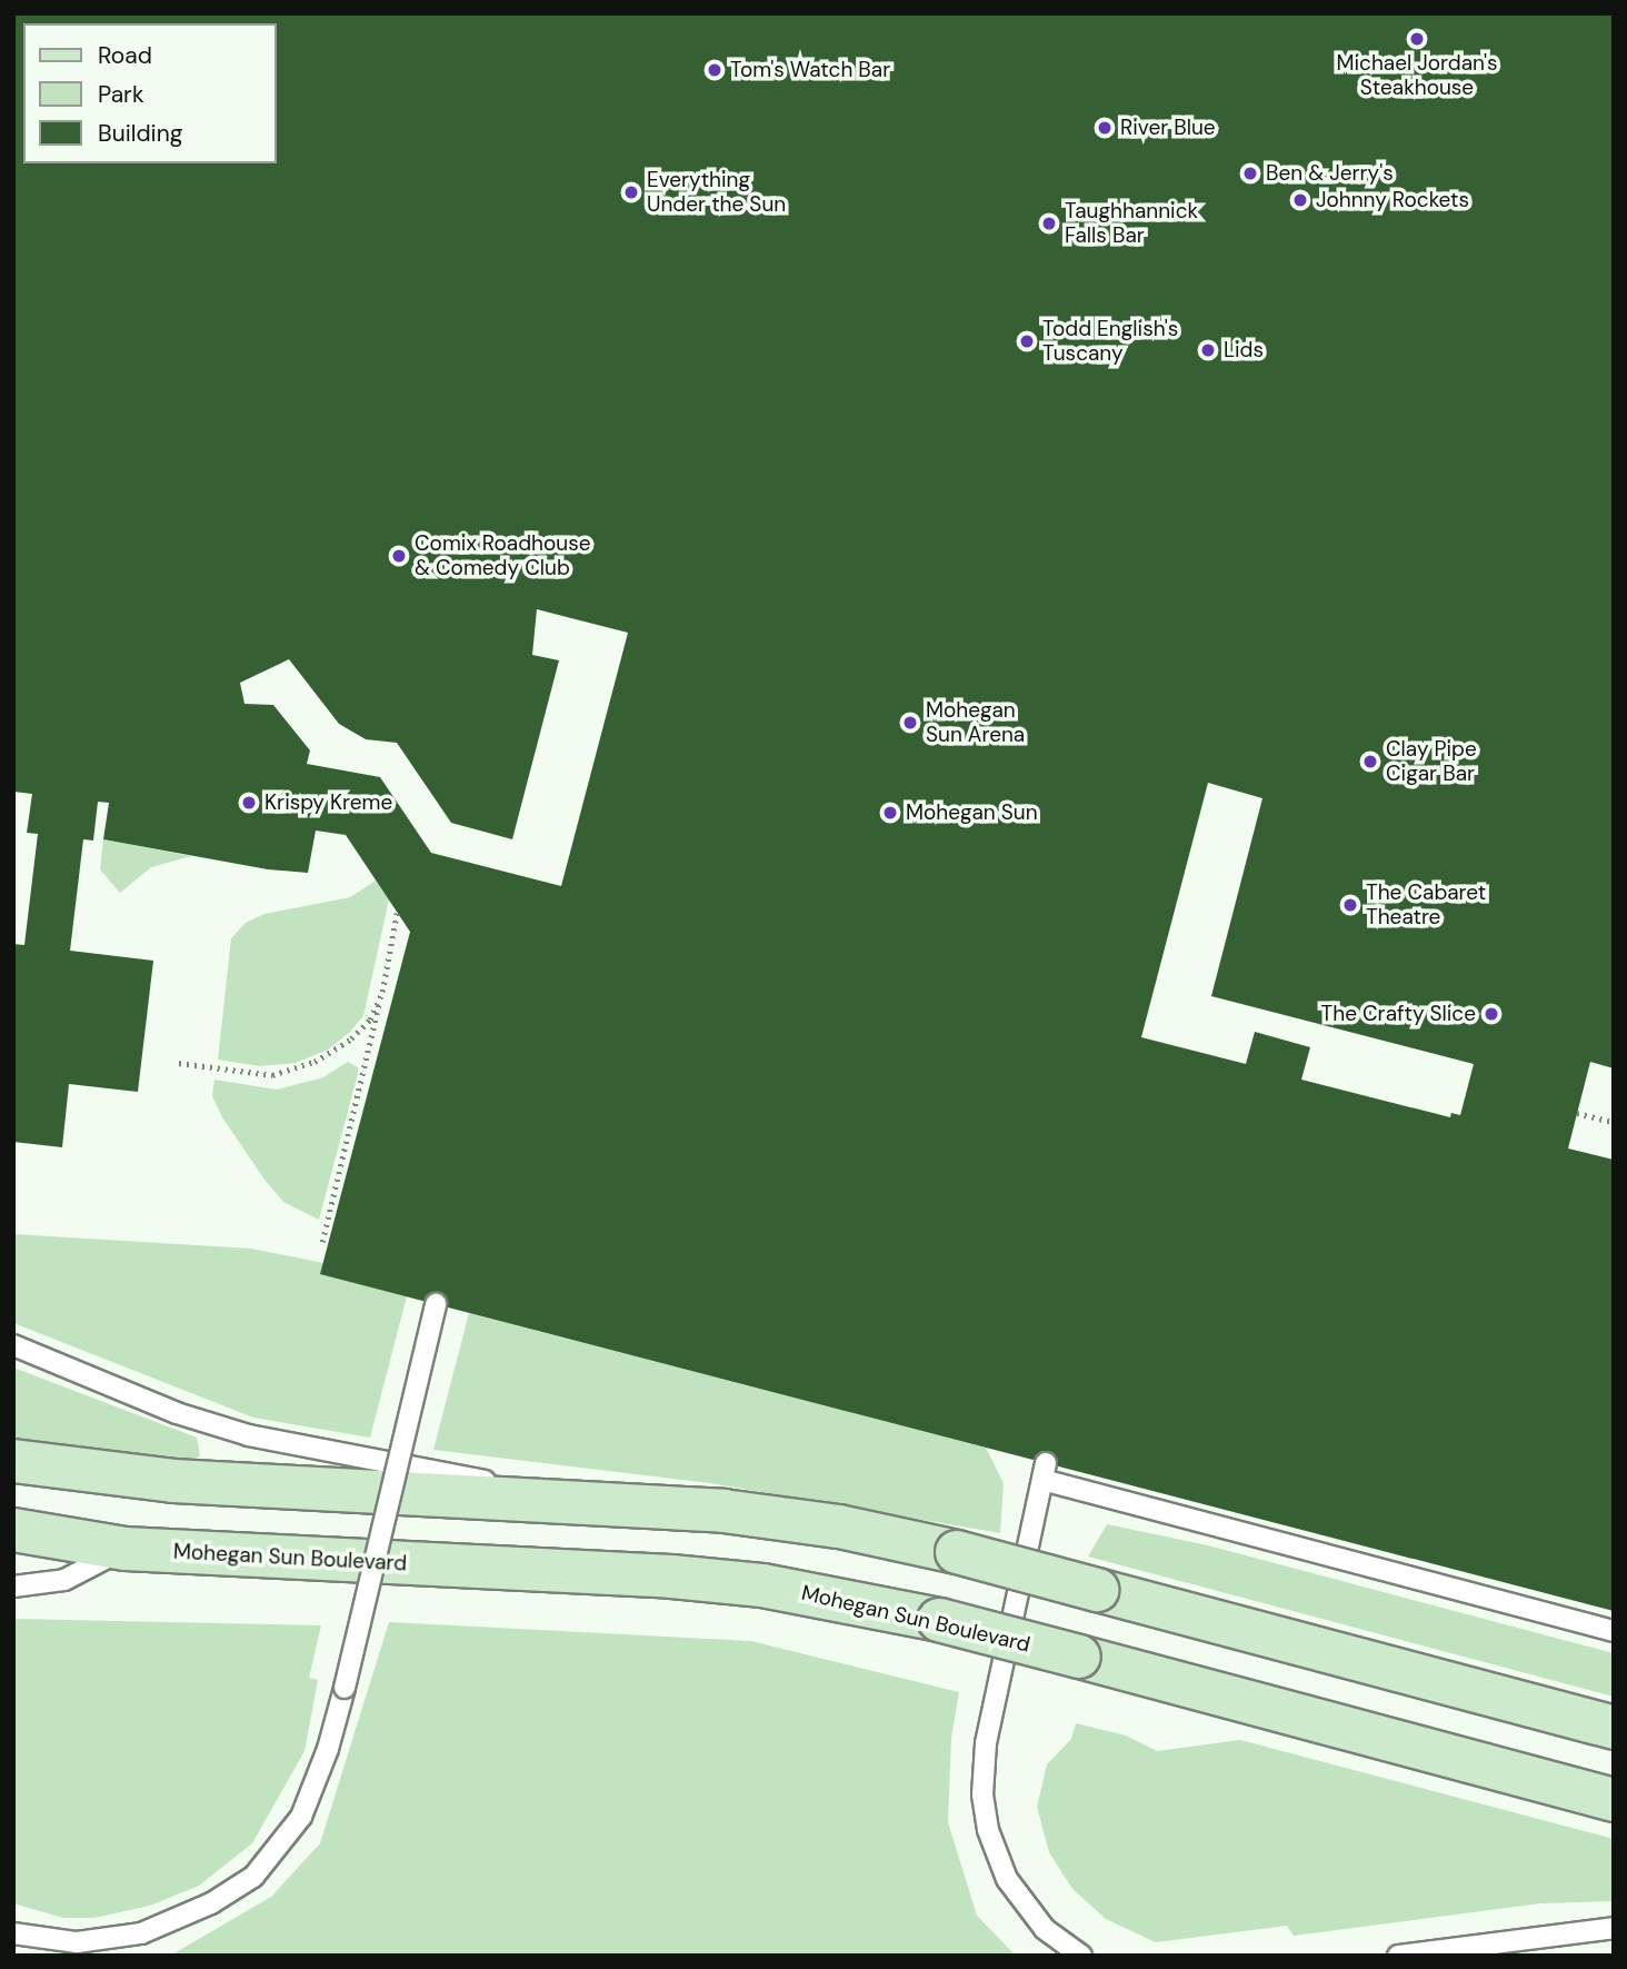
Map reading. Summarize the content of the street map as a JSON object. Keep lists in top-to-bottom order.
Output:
{
  "streets": {
    "main road": ["Mohegan Sun Boulevard"]
  },
  "places": [
    "Michael Jordan's Steakhouse",
    "Tom's Watch Bar",
    "River Blue",
    "Ben & Jerry's",
    "Everything Under the Sun",
    "Johnny Rockets",
    "Taughhannick Falls Bar",
    "Todd English's Tuscany",
    "Lids",
    "Comix Roadhouse & Comedy Club",
    "Mohegan Sun Arena",
    "Clay Pipe Cigar Bar",
    "Krispy Kreme",
    "Mohegan Sun",
    "The Cabaret Theatre",
    "The Crafty Slice"
  ],
  "legend": ["Road", "Park", "Building"]
}
